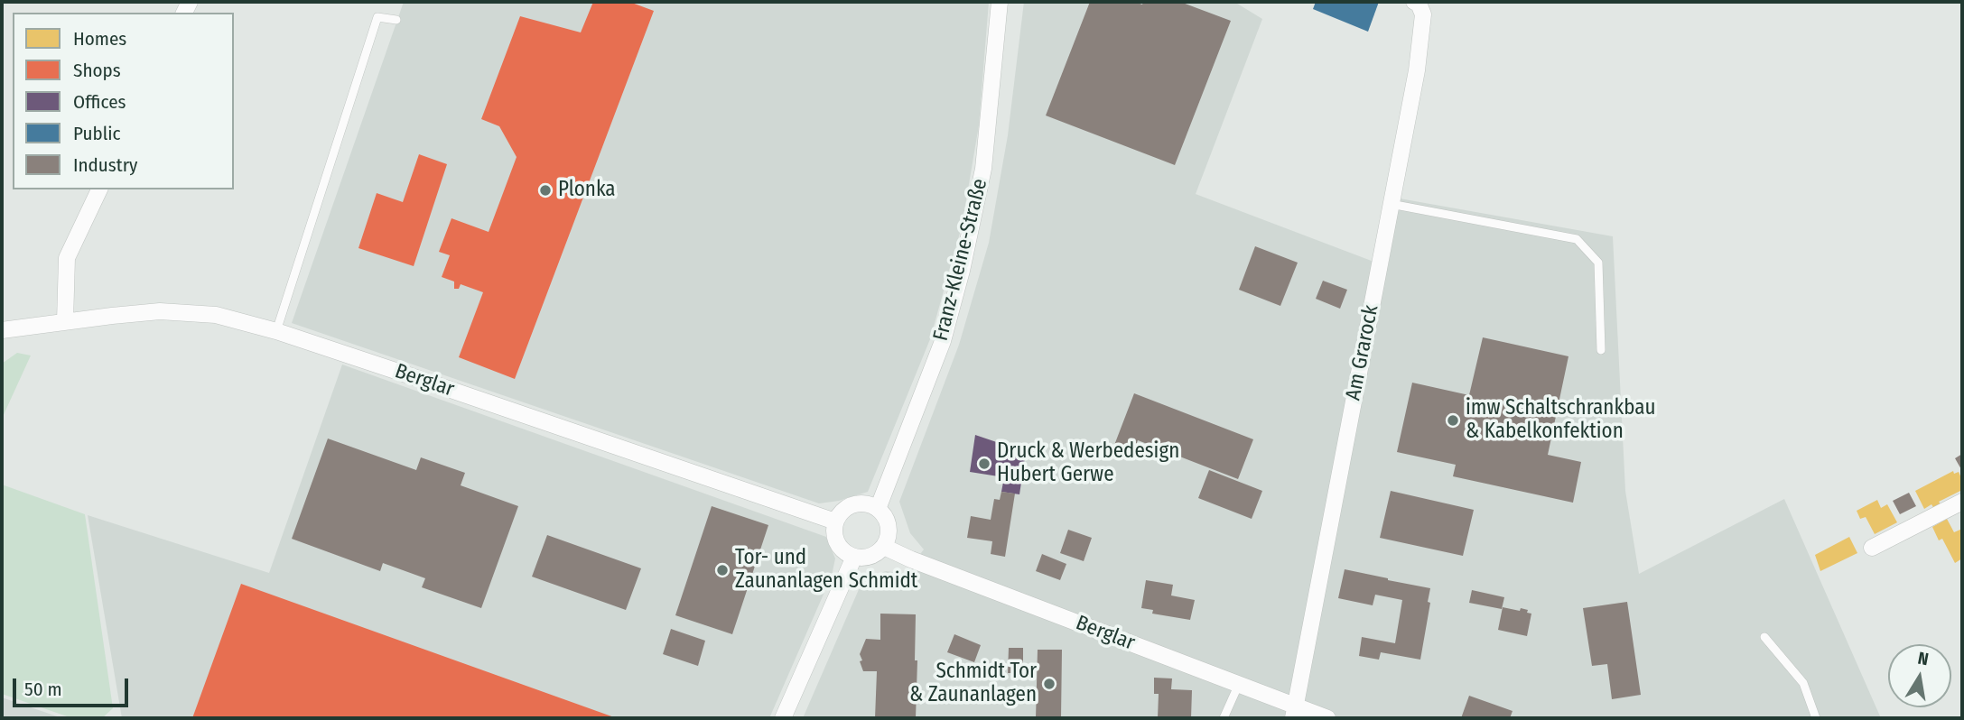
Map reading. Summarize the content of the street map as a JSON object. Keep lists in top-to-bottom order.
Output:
{
  "streets": {
    "street": ["Franz-Kleine-Straße", "Am Grarock", "Berglar"]
  },
  "crossings": [
    ["Franz-Kleine-Straße", "Berglar"],
    ["Am Grarock", "Berglar"]
  ],
  "places": [
    "Plonka",
    "imw Schaltschrankbau & Kabelkonfektion",
    "Druck & Werbedesign Hubert Gerwe",
    "Tor- und Zaunanlagen Schmidt",
    "Schmidt Tor & Zaunanlagen"
  ],
  "legend": [
    "Homes",
    "Shops",
    "Offices",
    "Public",
    "Industry"
  ],
  "scale_bar": "50 m",
  "north": "top"
}
